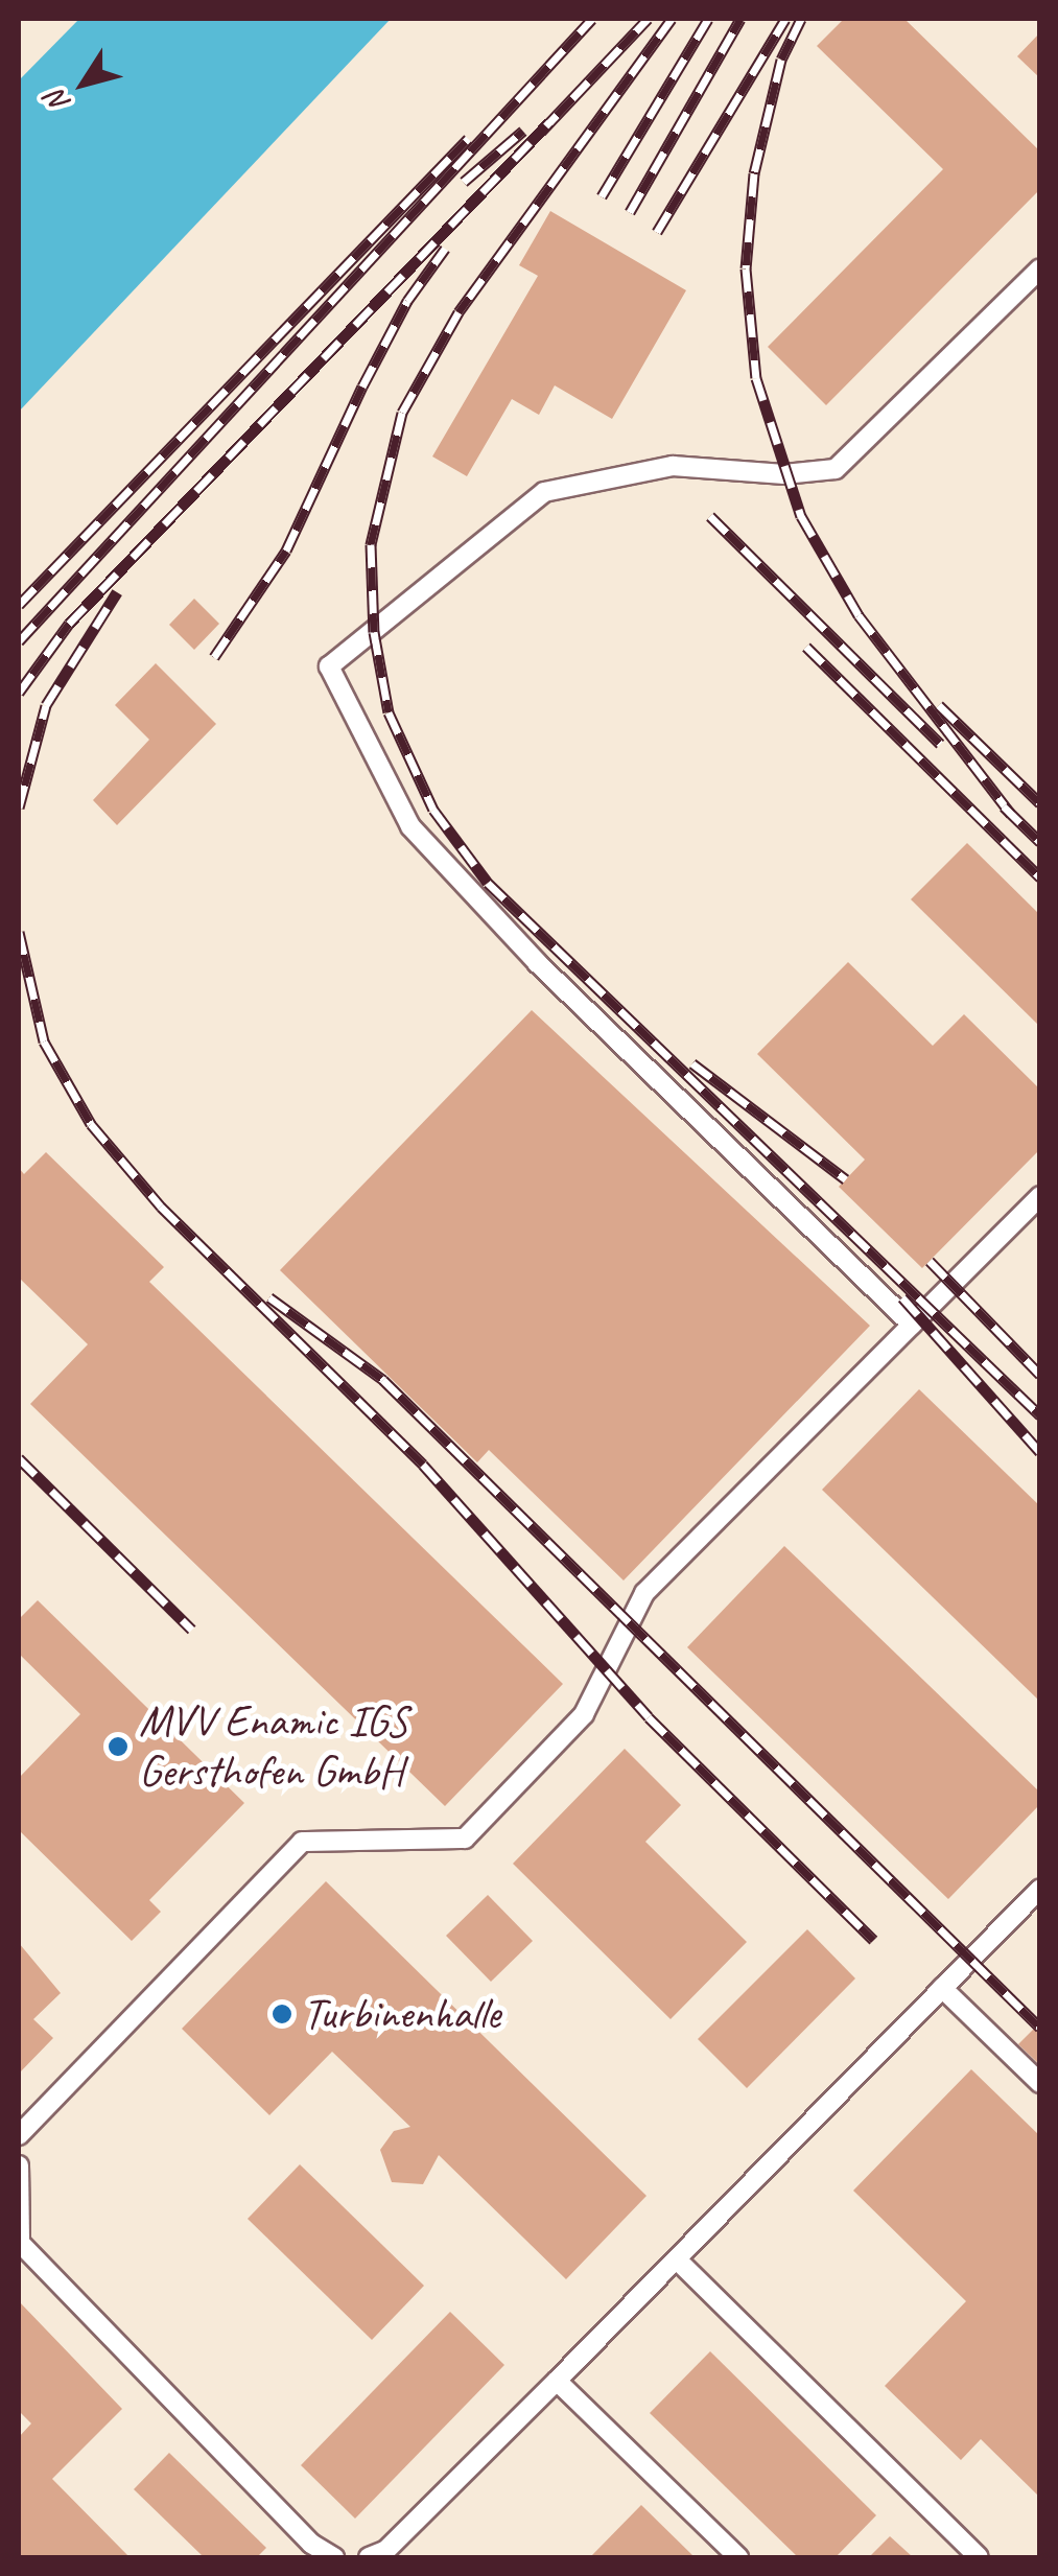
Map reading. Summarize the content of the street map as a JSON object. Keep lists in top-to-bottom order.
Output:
{
  "places": ["MVV Enamic IGS Gersthofen GmbH", "Turbinenhalle"],
  "north": "bottom left"
}
